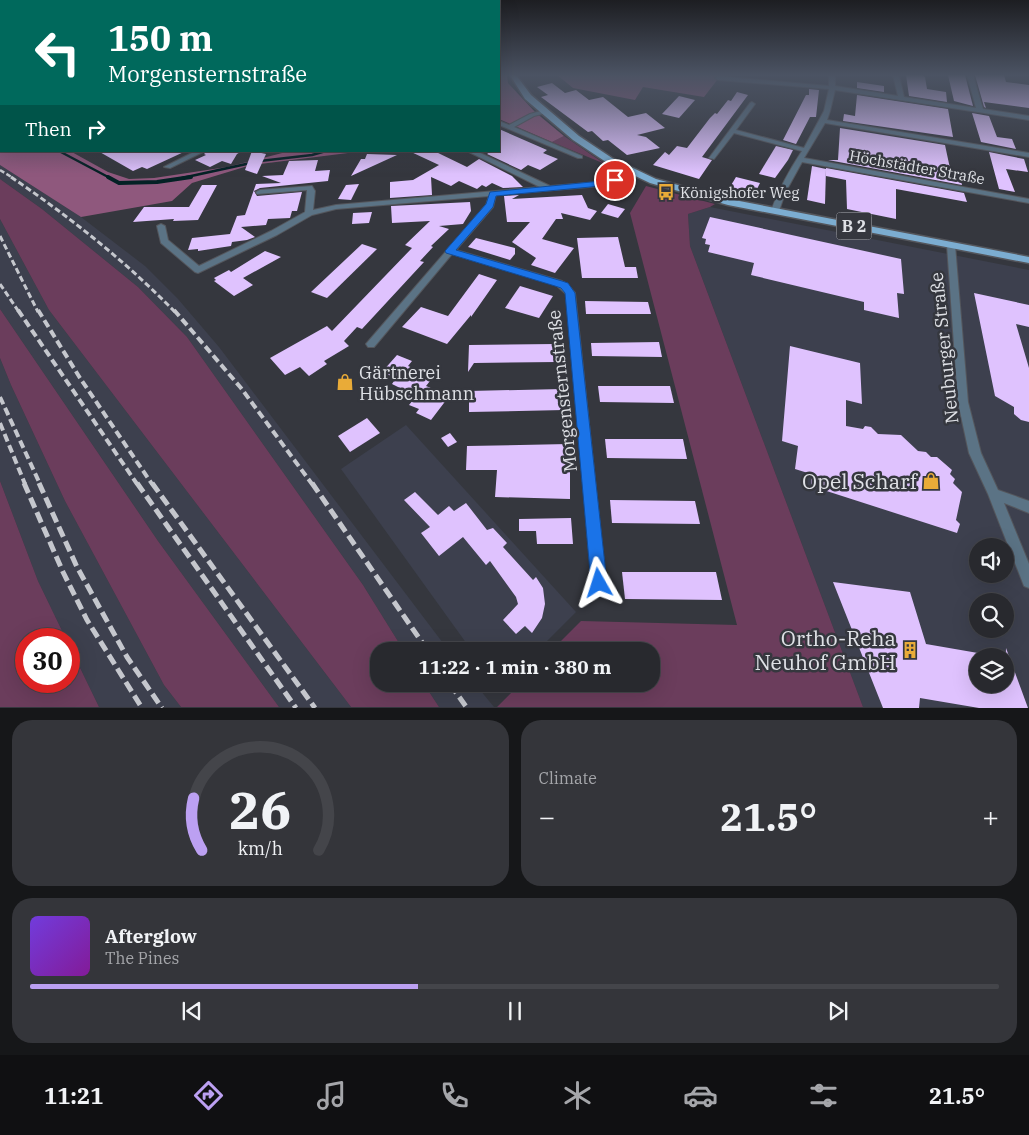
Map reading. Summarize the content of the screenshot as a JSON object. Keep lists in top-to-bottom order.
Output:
{
  "streets": {
    "main road": ["B 2"],
    "street": ["Höchstädter Straße", "Neuburger Straße", "Morgensternstraße"]
  },
  "crossings": [
    ["B 2", "Neuburger Straße"]
  ],
  "places": {
    "bus stop": ["Königshofer Weg"],
    "shop": ["Gärtnerei Hübschmann", "Opel Scharf"],
    "building": ["Ortho-Reha Neuhof GmbH"]
  },
  "page": {
    "turn": ["150 m", "Morgensternstraße"],
    "then": "Then",
    "limit": "30",
    "trip": "11:22 · 1 min · 380 m",
    "tile": "Climate",
    "heat": ["−", "21.5°", "+"],
    "song": ["Afterglow", "The Pines"],
    "tabs": ["11:21", "21.5°"],
    "gauge": ["26", "km/h"]
  }
}
